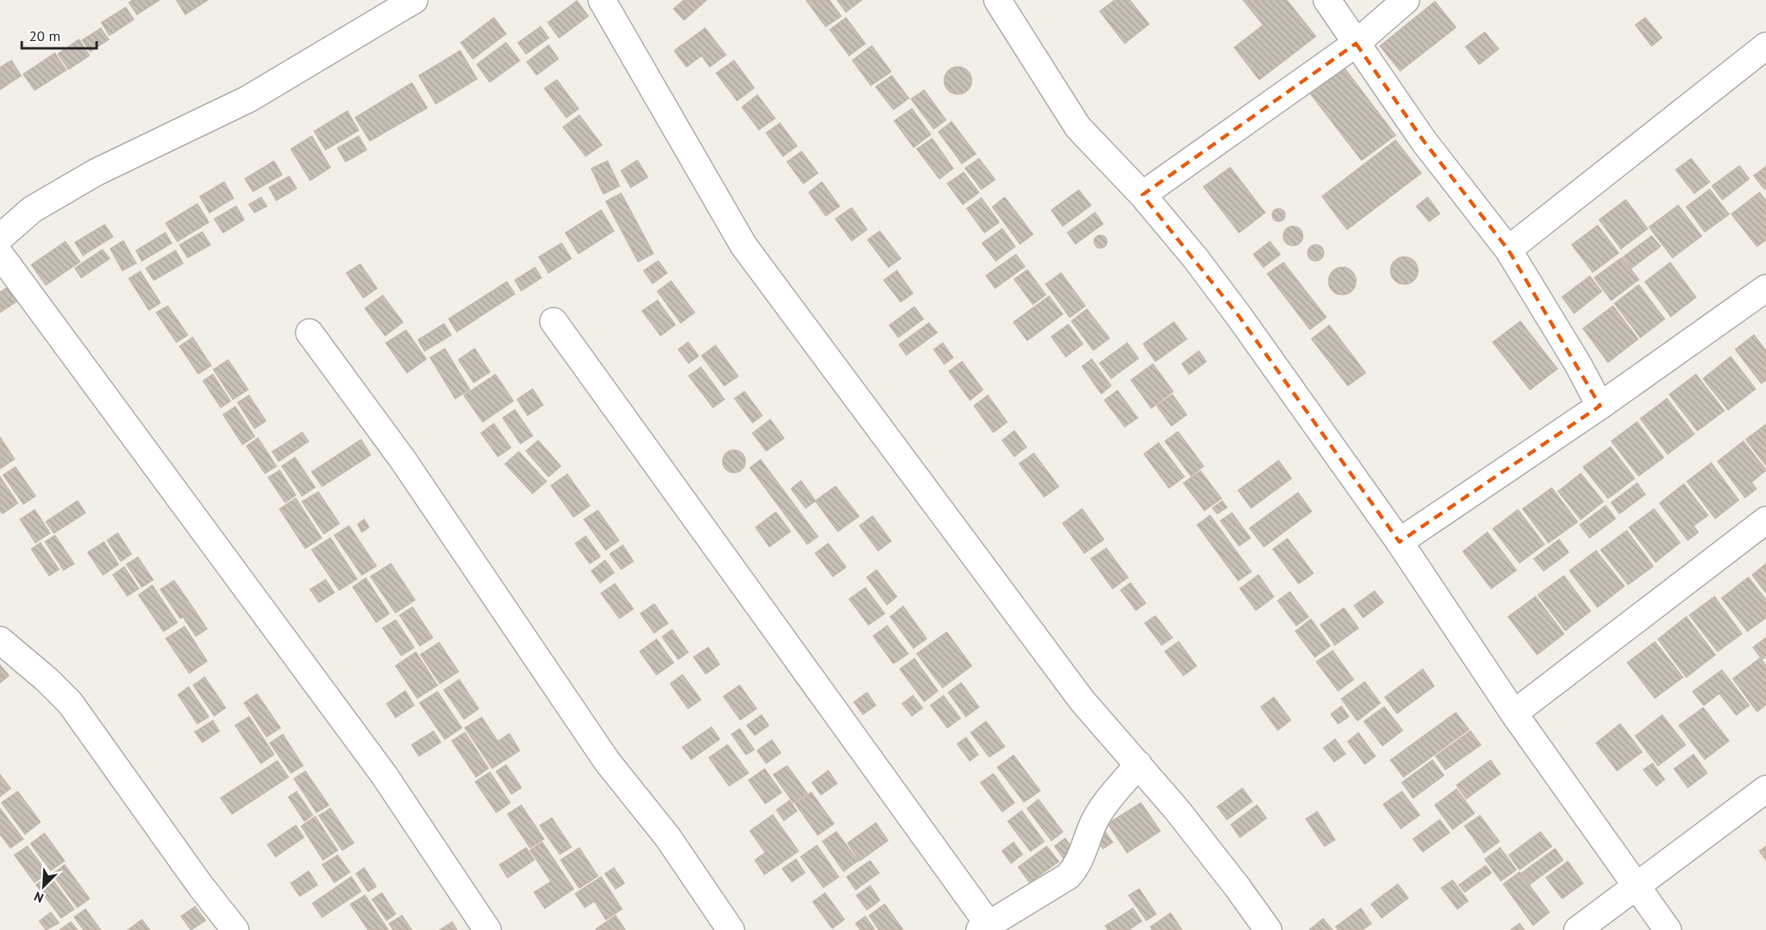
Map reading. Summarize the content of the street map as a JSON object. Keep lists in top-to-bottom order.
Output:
{
  "scale_bar": "20 m",
  "north": "bottom left"
}
